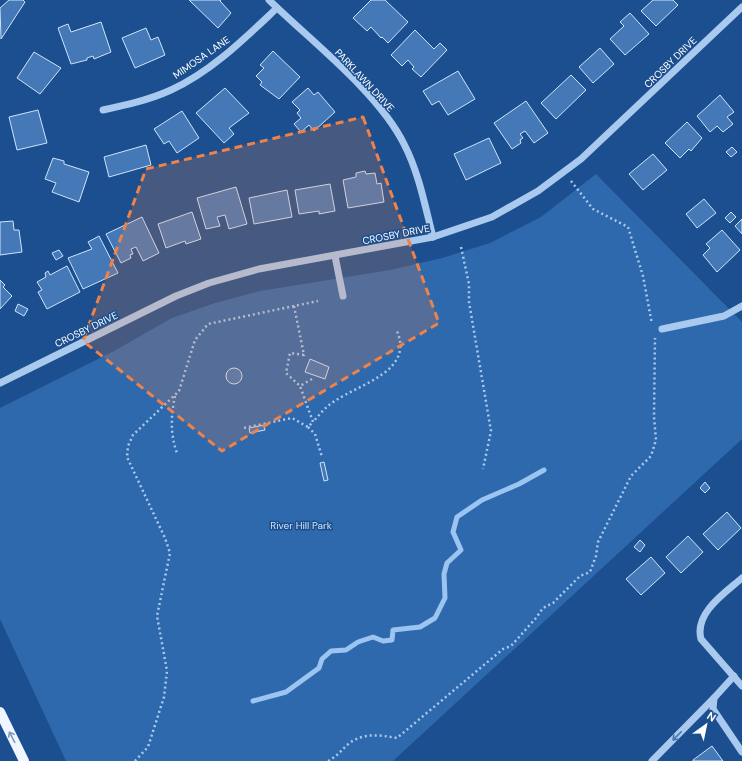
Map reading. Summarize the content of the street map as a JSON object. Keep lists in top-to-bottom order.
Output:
{
  "streets": {
    "street": ["MIMOSA LANE", "CROSBY DRIVE", "PARKLAWN DRIVE"]
  },
  "crossings": [
    ["MIMOSA LANE", "PARKLAWN DRIVE"],
    ["CROSBY DRIVE", "PARKLAWN DRIVE"]
  ],
  "parks": ["River Hill Park"],
  "north": "top right"
}
